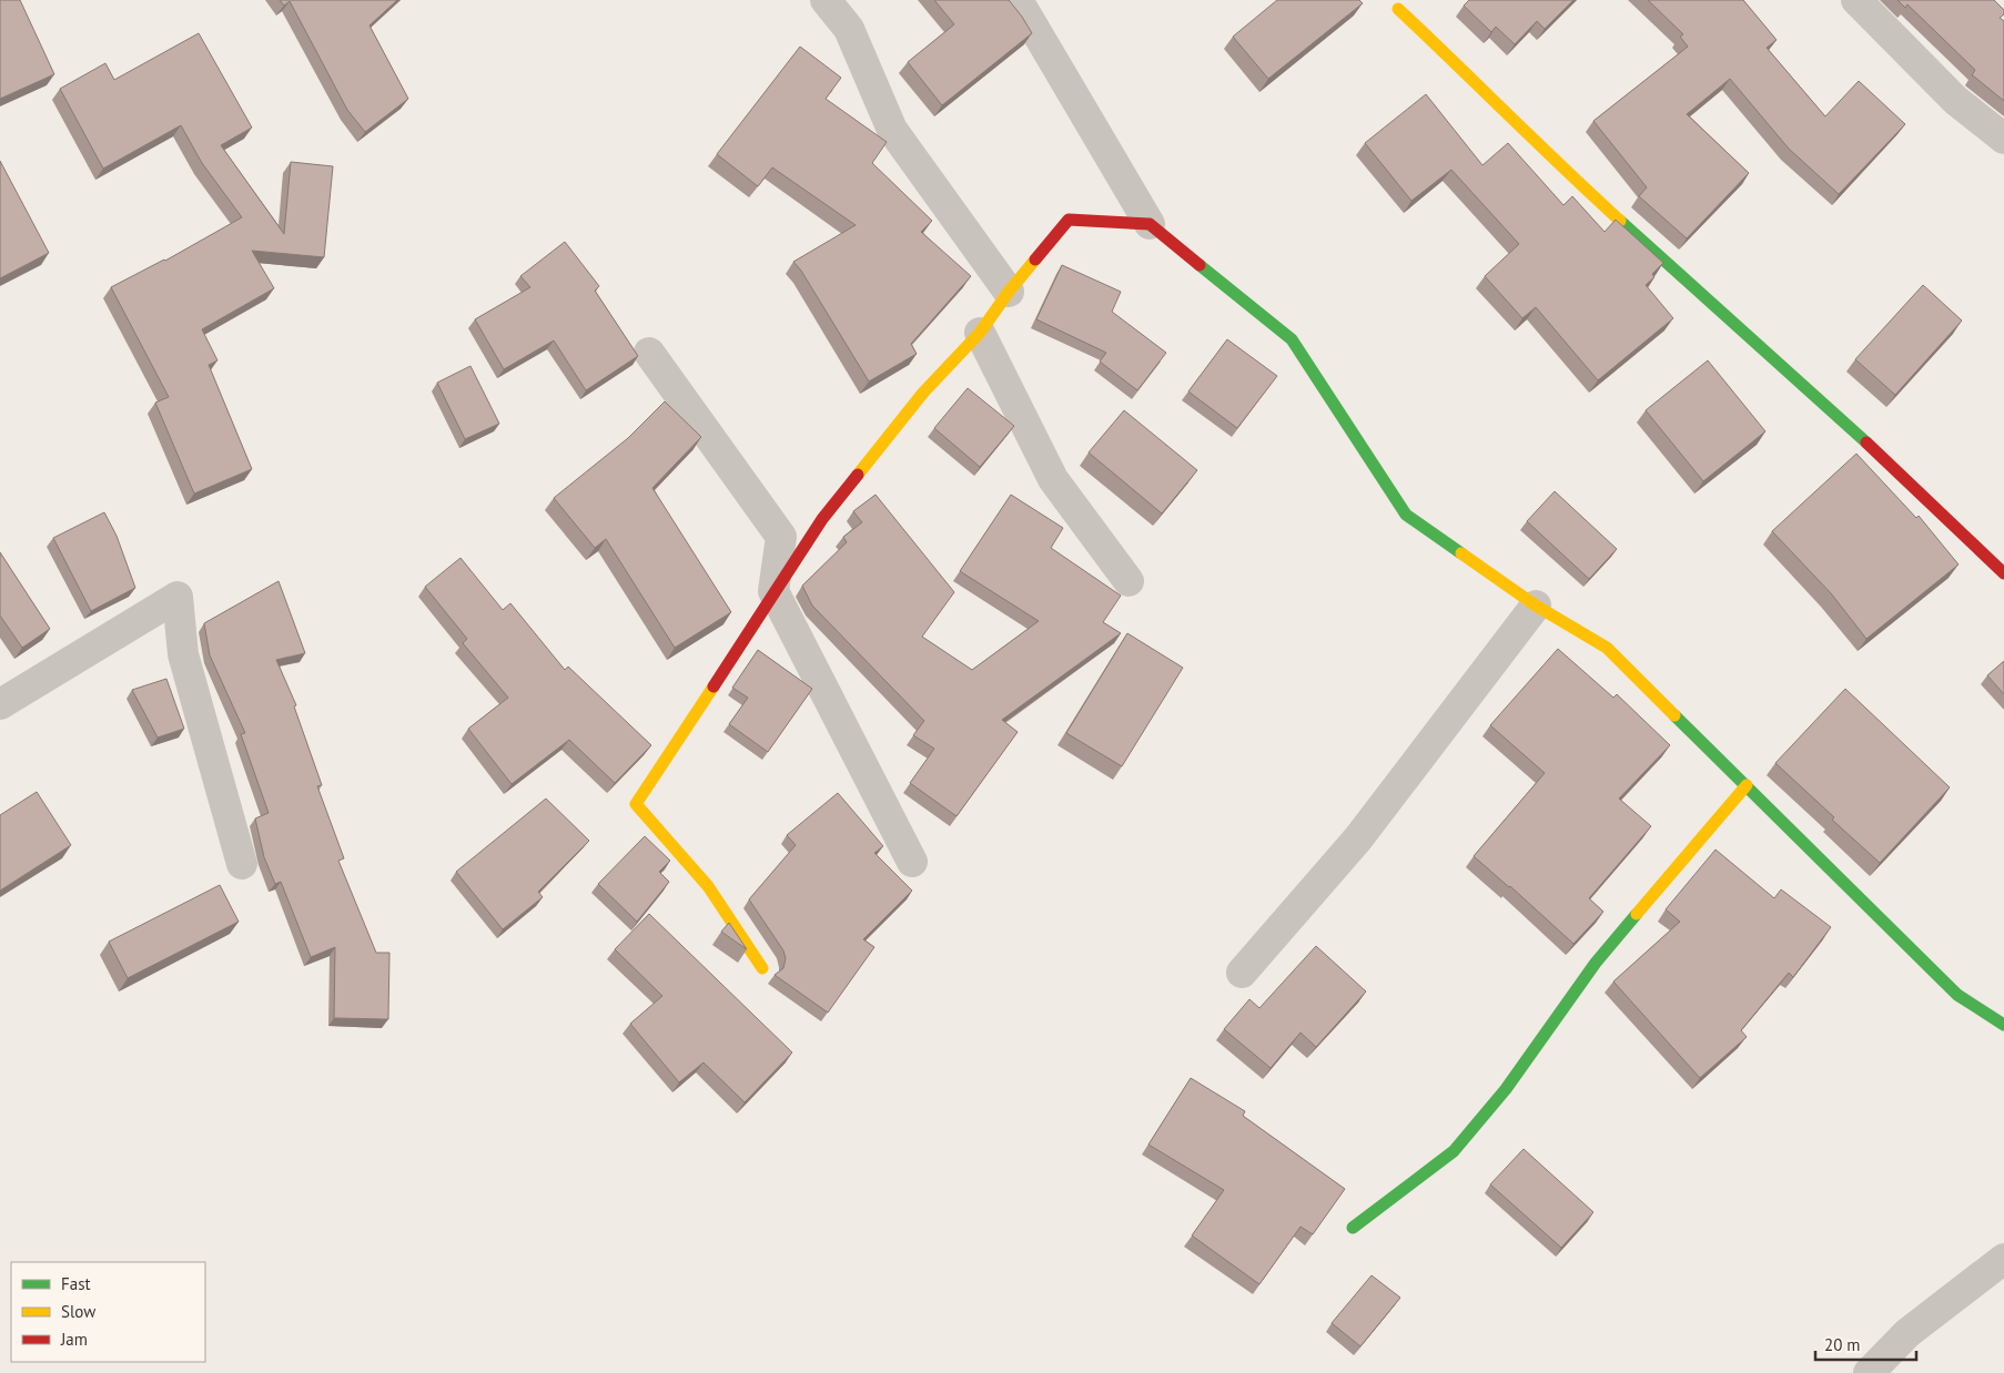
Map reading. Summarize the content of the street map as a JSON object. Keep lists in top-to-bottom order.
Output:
{
  "legend": ["Fast", "Slow", "Jam"],
  "scale_bar": "20 m"
}
